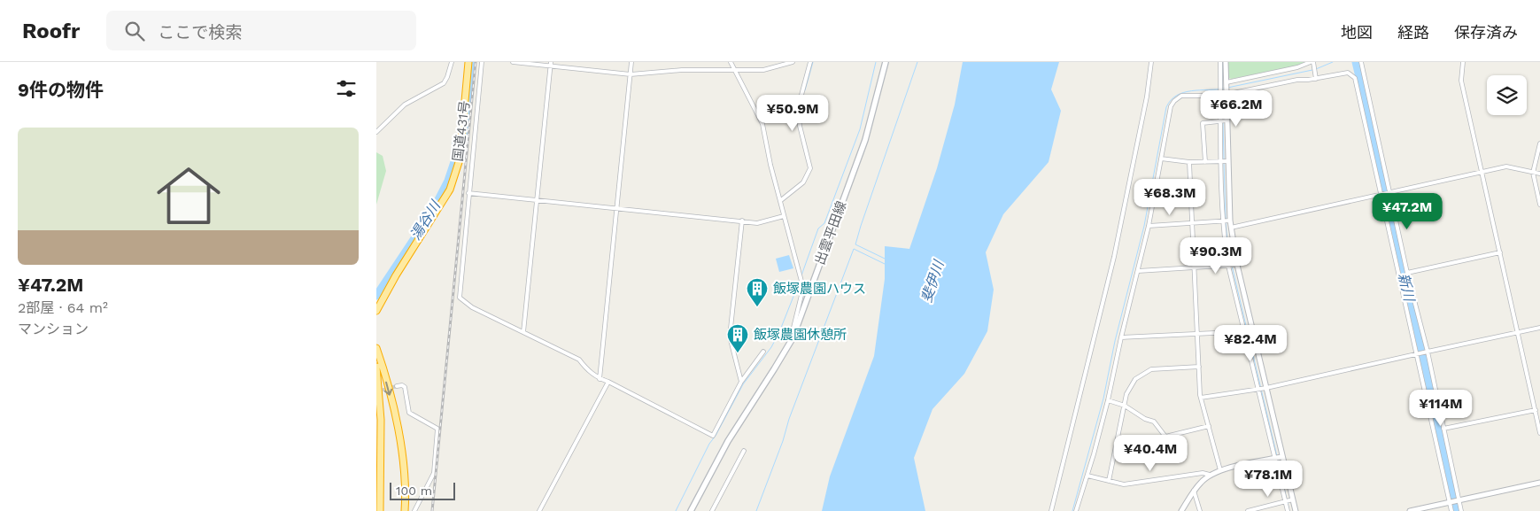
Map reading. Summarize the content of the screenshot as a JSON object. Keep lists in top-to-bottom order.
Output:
{
  "streets": {
    "highway": ["国道431号"],
    "main road": ["出雲平田線"]
  },
  "water": ["湯谷川", "斐伊川", "新川"],
  "places": {
    "building": ["飯塚農園ハウス", "飯塚農園休憩所"]
  },
  "scale_bar": "100 m",
  "page": {
    "header": "Roofr",
    "search": "ここで検索",
    "nav": ["地図", "経路", "保存済み"],
    "heading": "9件の物件",
    "price": [
      "¥66.2M",
      "¥50.9M",
      "¥68.3M",
      "¥47.2M",
      "¥90.3M",
      "¥82.4M",
      "¥114M",
      "¥40.4M",
      "¥78.1M"
    ],
    "list": [
      {
        "name": "¥47.2M",
        "note": "2部屋 · 64 m² · マンション"
      }
    ],
    "scale": "100 m"
  }
}
